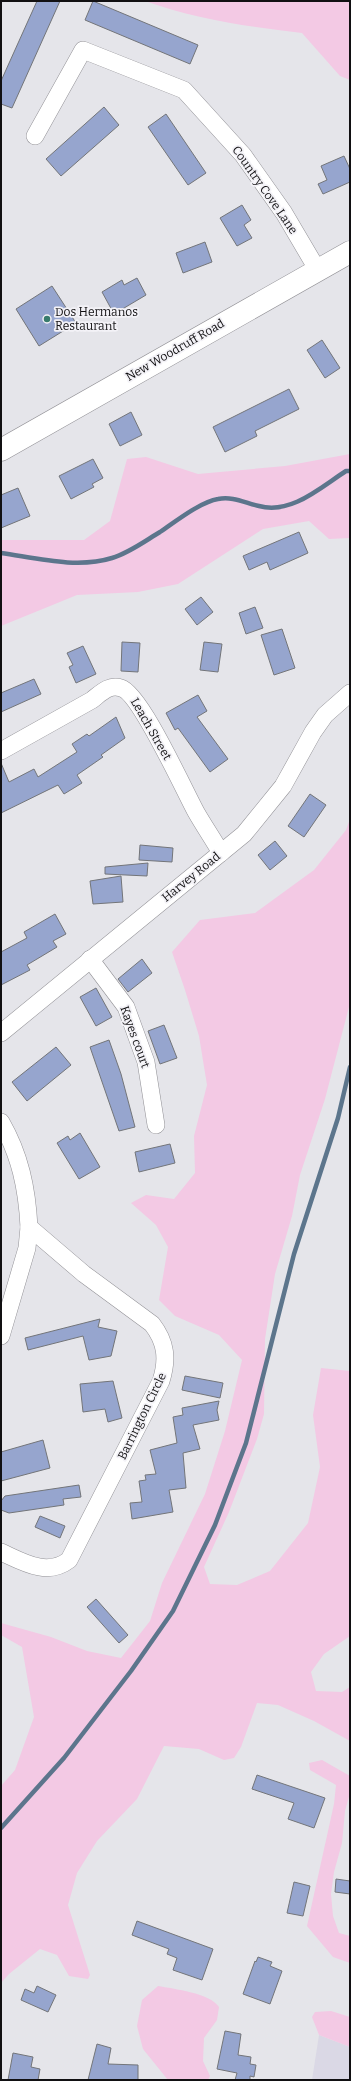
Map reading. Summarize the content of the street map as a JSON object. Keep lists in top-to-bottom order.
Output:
{
  "streets": {
    "main road": ["New Woodruff Road"],
    "street": [
      "Country Cove Lane",
      "Leach Street",
      "Harvey Road",
      "Kayes court",
      "Barrington Circle"
    ]
  },
  "crossings": [
    ["Country Cove Lane", "New Woodruff Road"],
    ["Leach Street", "Harvey Road"],
    ["Harvey Road", "Kayes court"]
  ],
  "places": ["Dos Hermanos Restaurant"]
}
